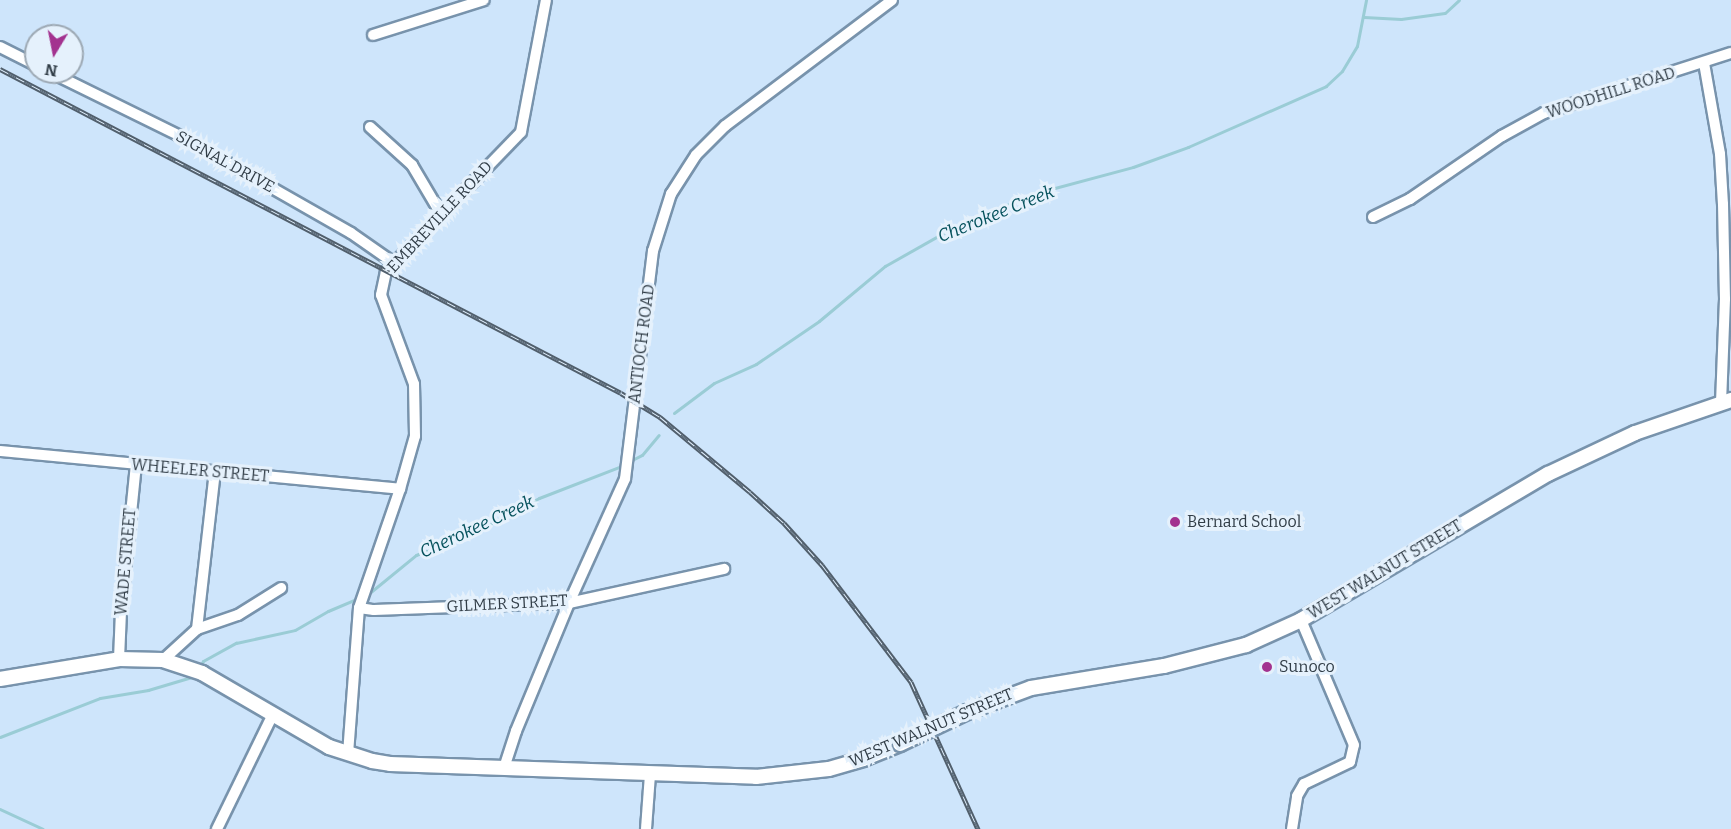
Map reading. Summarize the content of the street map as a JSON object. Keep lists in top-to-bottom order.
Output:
{
  "streets": {
    "main road": ["WEST WALNUT STREET"],
    "street": [
      "WOODHILL ROAD",
      "SIGNAL DRIVE",
      "EMBREVILLE ROAD",
      "ANTIOCH ROAD",
      "WHEELER STREET",
      "WADE STREET",
      "GILMER STREET"
    ]
  },
  "crossings": [
    ["SIGNAL DRIVE", "EMBREVILLE ROAD"],
    ["EMBREVILLE ROAD", "WHEELER STREET"],
    ["EMBREVILLE ROAD", "WEST WALNUT STREET"],
    ["EMBREVILLE ROAD", "GILMER STREET"],
    ["ANTIOCH ROAD", "WEST WALNUT STREET"],
    ["ANTIOCH ROAD", "GILMER STREET"],
    ["WHEELER STREET", "WADE STREET"],
    ["WADE STREET", "WEST WALNUT STREET"]
  ],
  "water": ["Cherokee Creek"],
  "places": ["Bernard School", "Sunoco"],
  "north": "bottom"
}
